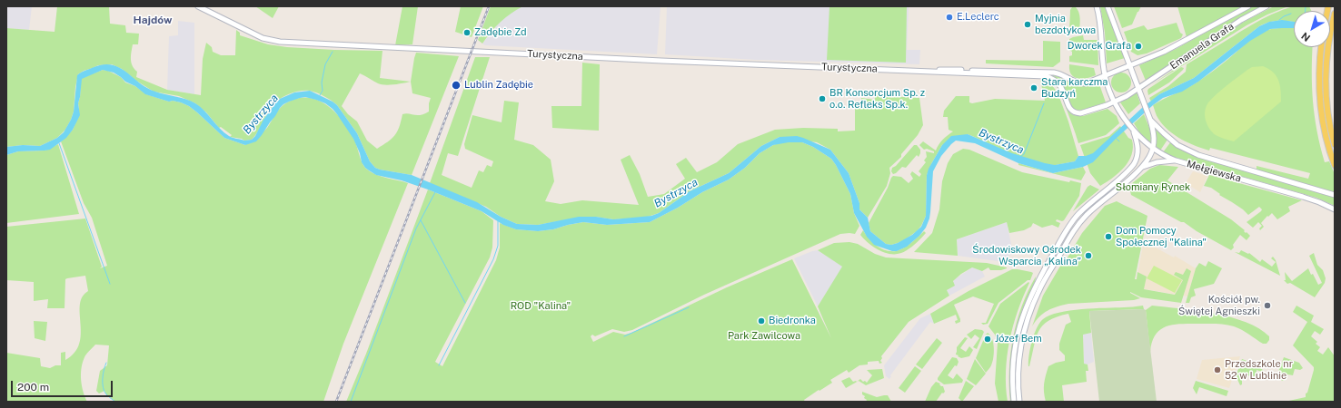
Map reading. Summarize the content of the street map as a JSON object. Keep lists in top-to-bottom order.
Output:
{
  "streets": {
    "main road": ["Emanuela Grafa", "Turystyczna", "Mełgiewska"]
  },
  "crossings": [
    ["Emanuela Grafa", "Turystyczna"],
    ["Emanuela Grafa", "Mełgiewska"],
    ["Turystyczna", "Mełgiewska"]
  ],
  "districts": ["Hajdów"],
  "water": ["Bystrzyca"],
  "parks": ["Słomiany Rynek", "ROD \"Kalina\"", "Park Zawilcowa"],
  "places": [
    "E.Leclerc",
    "Myjnia bezdotykowa",
    "Zadębie Zd",
    "Dworek Grafa",
    "Lublin Zadębie",
    "Stara karczma Budzyń",
    "BR Konsorcjum Sp. z o.o. Refleks Sp.k.",
    "Dom Pomocy Społecznej \"Kalina\"",
    "Środowiskowy Ośrodek Wsparcia „Kalina”",
    "Kościół pw. Świętej Agnieszki",
    "Biedronka",
    "Józef Bem",
    "Przedszkole nr 52 w Lublinie"
  ],
  "scale_bar": "200 m",
  "north": "bottom left"
}
